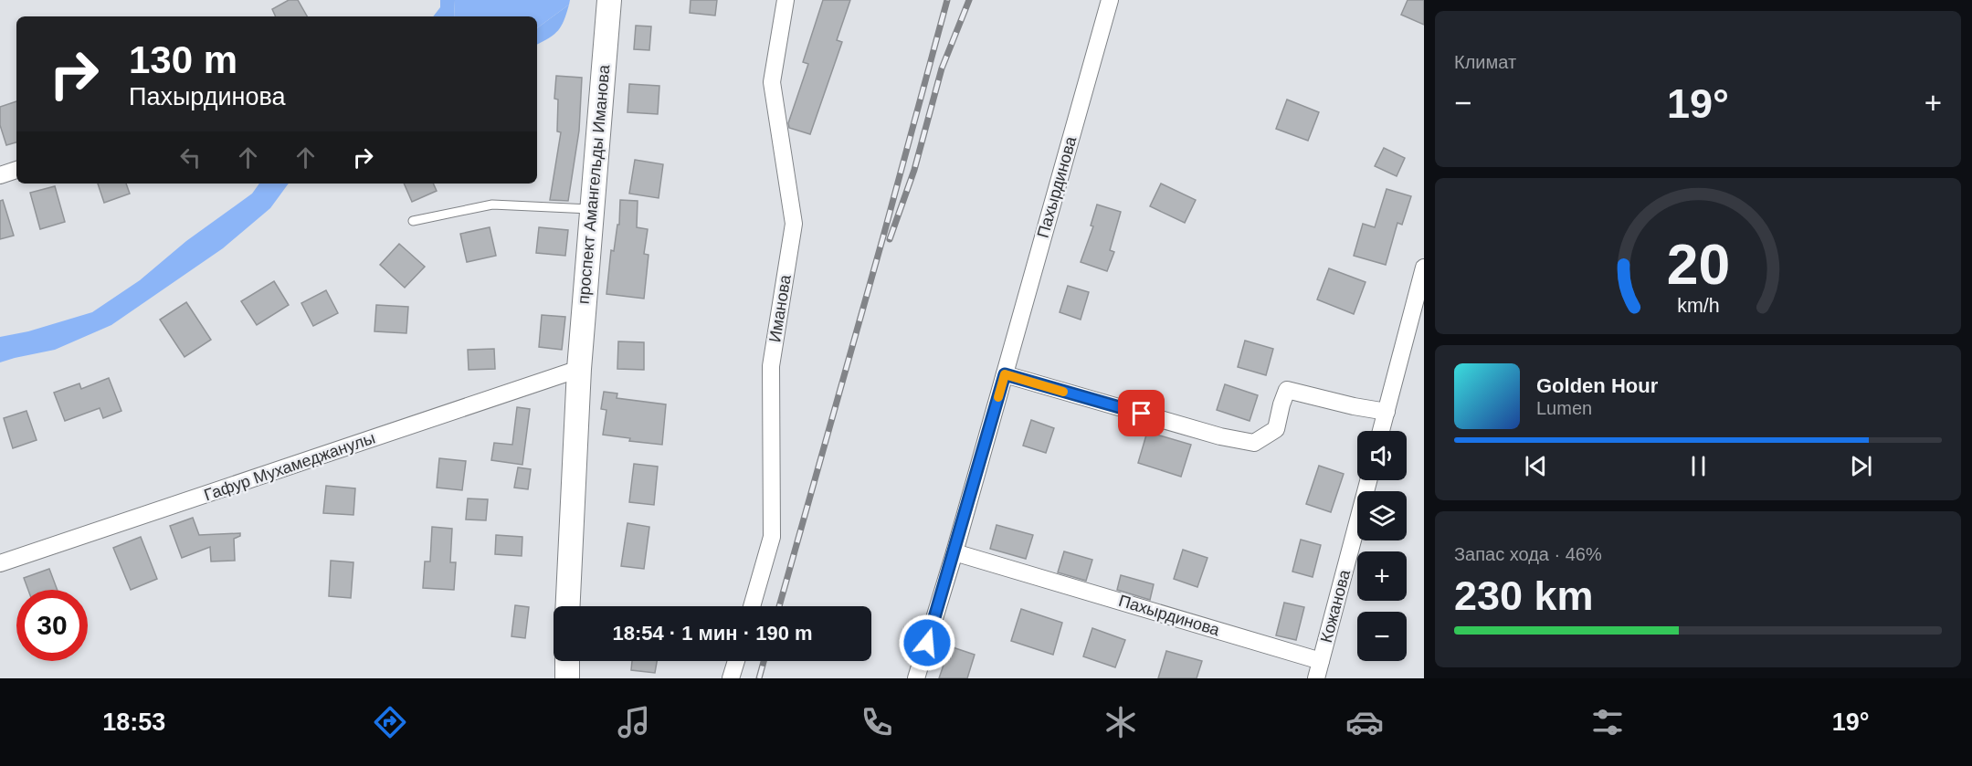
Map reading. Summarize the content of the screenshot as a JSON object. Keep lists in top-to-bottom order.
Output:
{
  "streets": {
    "main road": ["проспект Амангельды Иманова"],
    "street": [
      "Пахырдинова",
      "Иманова",
      "Гафур Мухамеджанулы",
      "Кожанова"
    ]
  },
  "crossings": [
    ["проспект Амангельды Иманова", "Гафур Мухамеджанулы"],
    ["Пахырдинова", "Кожанова"]
  ],
  "page": {
    "tile": [
      "Климат",
      ["Запас хода · 46%", "230 km"]
    ],
    "turn": ["130 m", "Пахырдинова"],
    "heat": ["−", "19°", "+"],
    "song": ["Golden Hour", "Lumen"],
    "map_buttons": ["+", "−"],
    "limit": "30",
    "trip": "18:54 · 1 мин · 190 m",
    "tabs": ["18:53", "19°"],
    "gauge": ["20", "km/h"]
  }
}
